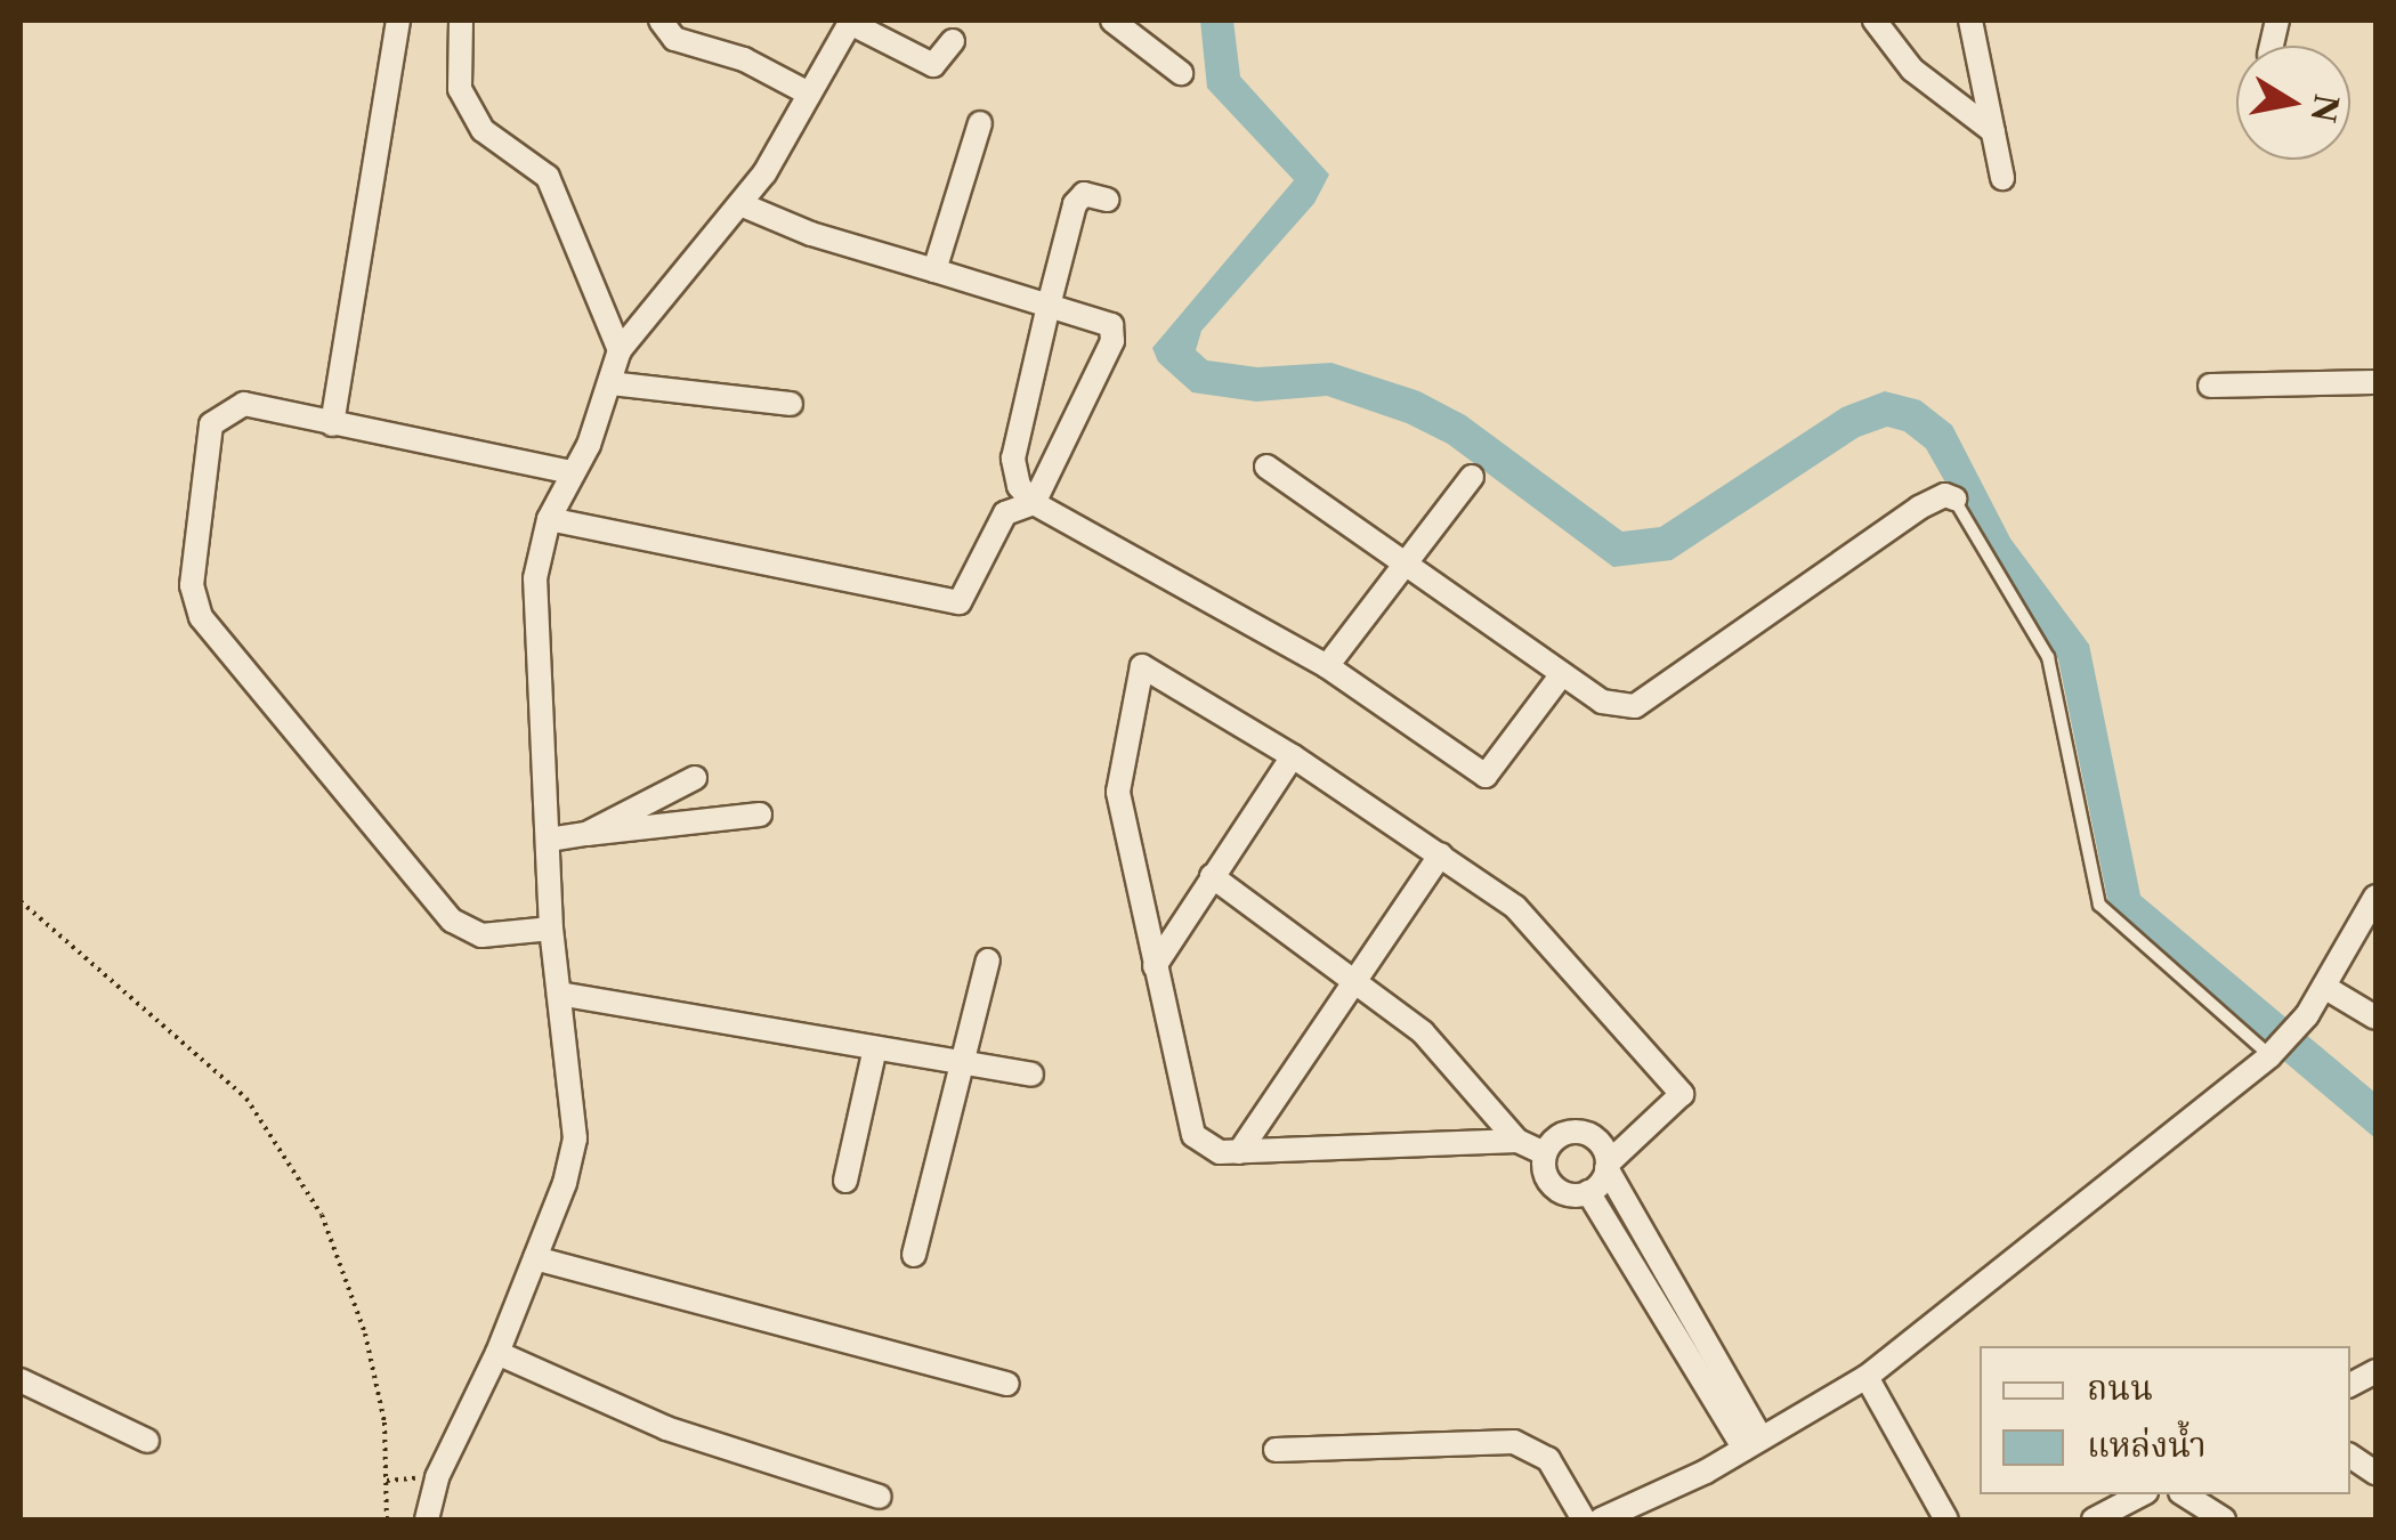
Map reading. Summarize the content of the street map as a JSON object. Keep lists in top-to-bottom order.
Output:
{
  "legend": ["ถนน", "แหล่งน้ำ"],
  "north": "right"
}
